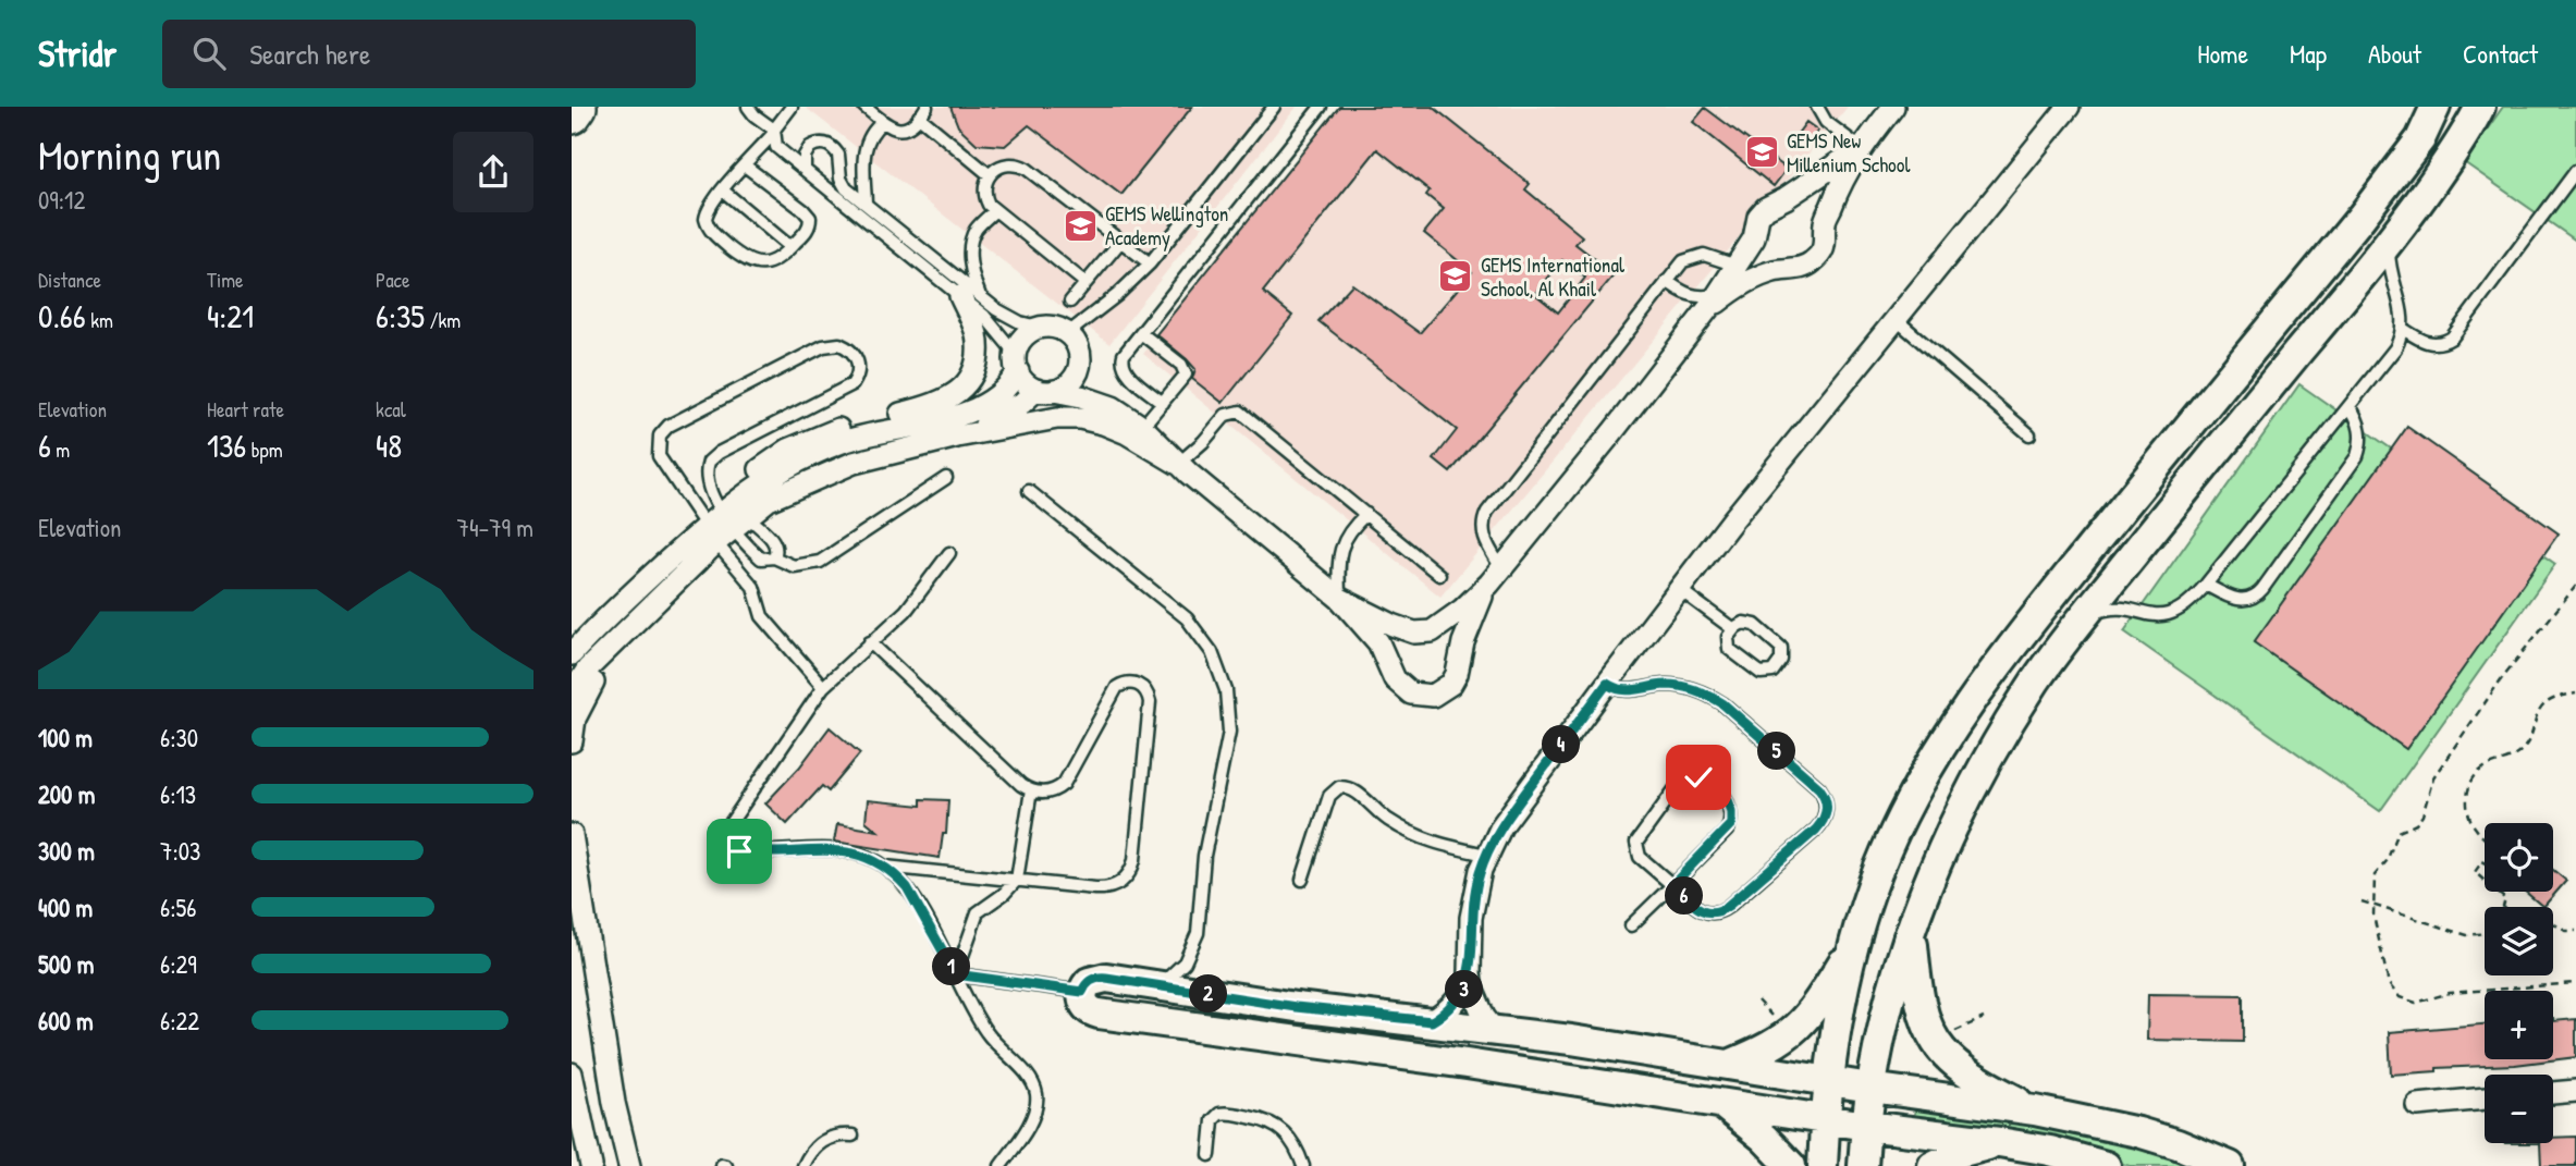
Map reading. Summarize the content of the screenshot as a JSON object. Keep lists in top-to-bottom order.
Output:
{
  "places": {
    "school or university": ["GEMS New Millenium School", "GEMS Wellington Academy", "GEMS International School, Al Khail"]
  },
  "page": {
    "header": "Stridr",
    "search": "Search here",
    "nav": [
      "Home",
      "Map",
      "About",
      "Contact"
    ],
    "heading": ["Morning run", "09:12"],
    "stats": [
      ["Distance", "0.66 km"],
      ["Time", "4:21"],
      ["Pace", "6:35 /km"],
      ["Elevation", "6 m"],
      ["Heart rate", "136 bpm"],
      ["kcal", "48"]
    ],
    "chart": ["Elevation", "74–79 m"],
    "list": [
      {
        "name": "100 m",
        "note": "6:30"
      },
      {
        "name": "200 m",
        "note": "6:13"
      },
      {
        "name": "300 m",
        "note": "7:03"
      },
      {
        "name": "400 m",
        "note": "6:56"
      },
      {
        "name": "500 m",
        "note": "6:29"
      },
      {
        "name": "600 m",
        "note": "6:22"
      }
    ],
    "pins": [
      "4",
      "5",
      "6",
      "1",
      "3",
      "2"
    ],
    "map_buttons": ["+", "−"]
  }
}
